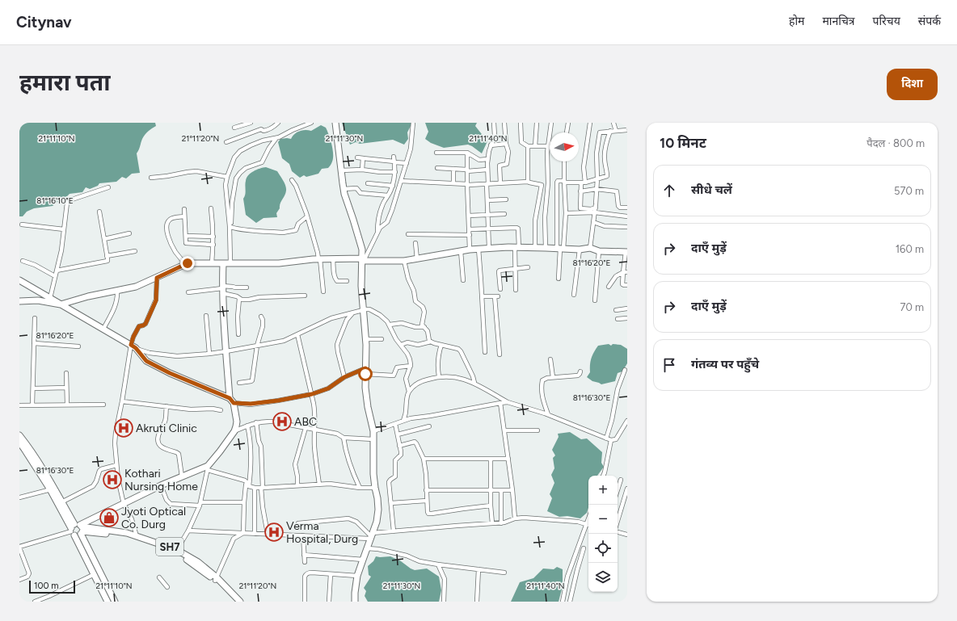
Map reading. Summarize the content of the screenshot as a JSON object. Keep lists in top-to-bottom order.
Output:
{
  "streets": {
    "street": ["SH7"]
  },
  "places": {
    "hospital": [
      "ABC",
      "Akruti Clinic",
      "Kothari Nursing Home",
      "Verma Hospital, Durg"
    ],
    "shop": ["Jyoti Optical Co. Durg"]
  },
  "scale_bar": "100 m",
  "north": "right",
  "page": {
    "header": "Citynav",
    "nav": [
      "होम",
      "मानचित्र",
      "परिचय",
      "संपर्क"
    ],
    "title": "हमारा पता",
    "buttons": "दिशा",
    "heading": ["10 मिनट", "पैदल · 800 m"],
    "list": [
      ["सीधे चलें", "570 m"],
      ["दाएँ मुड़ें", "160 m"],
      ["दाएँ मुड़ें", "70 m"],
      "गंतव्य पर पहुँचे"
    ],
    "map_buttons": ["+", "−"],
    "scale": "100 m"
  },
  "coordinates": [
    "21°11'10\"N",
    "21°11'20\"N",
    "21°11'30\"N",
    "21°11'40\"N",
    "81°16'10\"E",
    "81°16'20\"E",
    "81°16'30\"E"
  ]
}
